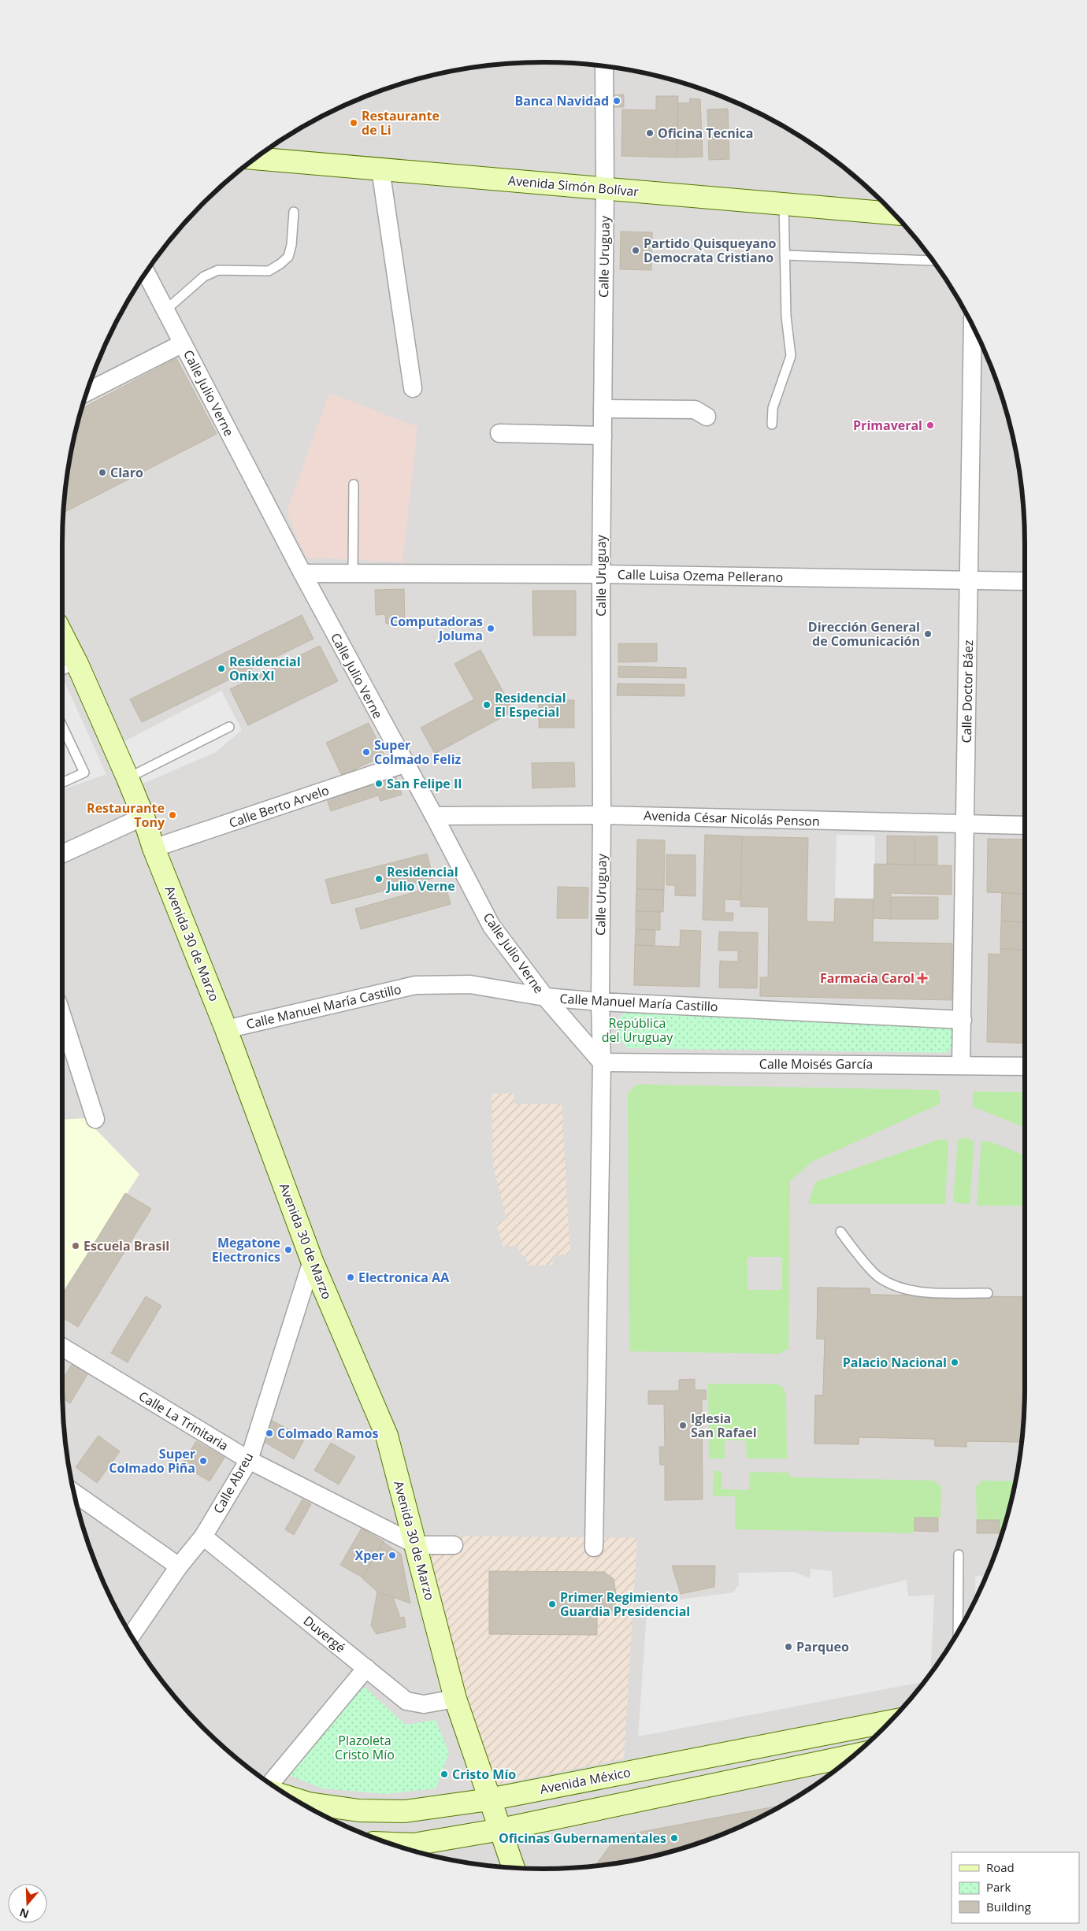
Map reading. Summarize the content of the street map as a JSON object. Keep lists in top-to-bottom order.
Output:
{
  "streets": {
    "main road": ["Avenida Simón Bolívar", "Avenida 30 de Marzo", "Avenida México"],
    "street": [
      "Calle Uruguay",
      "Calle Julio Verne",
      "Calle Luisa Ozema Pellerano",
      "Calle Doctor Báez",
      "Calle Berto Arvelo",
      "Avenida César Nicolás Penson",
      "Calle Manuel María Castillo",
      "Calle Moisés García",
      "Calle La Trinitaria",
      "Calle Abreu",
      "Duvergé"
    ]
  },
  "crossings": [
    ["Avenida Simón Bolívar", "Calle Uruguay"],
    ["Calle Uruguay", "Calle Julio Verne"],
    ["Calle Uruguay", "Calle Luisa Ozema Pellerano"],
    ["Calle Uruguay", "Avenida César Nicolás Penson"],
    ["Calle Uruguay", "Calle Manuel María Castillo"],
    ["Calle Uruguay", "Calle Moisés García"],
    ["Calle Julio Verne", "Calle Luisa Ozema Pellerano"],
    ["Calle Julio Verne", "Calle Berto Arvelo"],
    ["Calle Julio Verne", "Avenida César Nicolás Penson"],
    ["Calle Julio Verne", "Calle Manuel María Castillo"],
    ["Calle Julio Verne", "Calle Moisés García"],
    ["Calle Luisa Ozema Pellerano", "Calle Doctor Báez"],
    ["Calle Doctor Báez", "Avenida César Nicolás Penson"],
    ["Calle Doctor Báez", "Calle Manuel María Castillo"],
    ["Calle Doctor Báez", "Calle Moisés García"],
    ["Calle Berto Arvelo", "Avenida 30 de Marzo"],
    ["Avenida 30 de Marzo", "Calle Manuel María Castillo"],
    ["Avenida 30 de Marzo", "Calle La Trinitaria"],
    ["Avenida 30 de Marzo", "Calle Abreu"],
    ["Avenida 30 de Marzo", "Duvergé"],
    ["Avenida 30 de Marzo", "Avenida México"],
    ["Calle La Trinitaria", "Calle Abreu"],
    ["Calle Abreu", "Duvergé"]
  ],
  "parks": ["República del Uruguay", "Plazoleta Cristo Mío"],
  "places": {
    "other": [
      "Banca Navidad",
      "Restaurante de Li",
      "Oficina Tecnica",
      "Partido Quisqueyano Democrata Cristiano",
      "Primaveral",
      "Claro",
      "Computadoras Joluma",
      "Dirección General de Comunicación",
      "Residencial Onix XI",
      "Residencial El Especial",
      "Super Colmado Feliz",
      "San Felipe II",
      "Restaurante Tony",
      "Residencial Julio Verne",
      "Escuela Brasil",
      "Megatone Electronics",
      "Electronica AA",
      "Palacio Nacional",
      "Iglesia San Rafael",
      "Colmado Ramos",
      "Super Colmado Piña",
      "Xper",
      "Primer Regimiento Guardia Presidencial",
      "Parqueo",
      "Cristo Mío",
      "Oficinas Gubernamentales"
    ],
    "health": ["Farmacia Carol"]
  },
  "legend": ["Road", "Park", "Building"],
  "north": "bottom"
}
